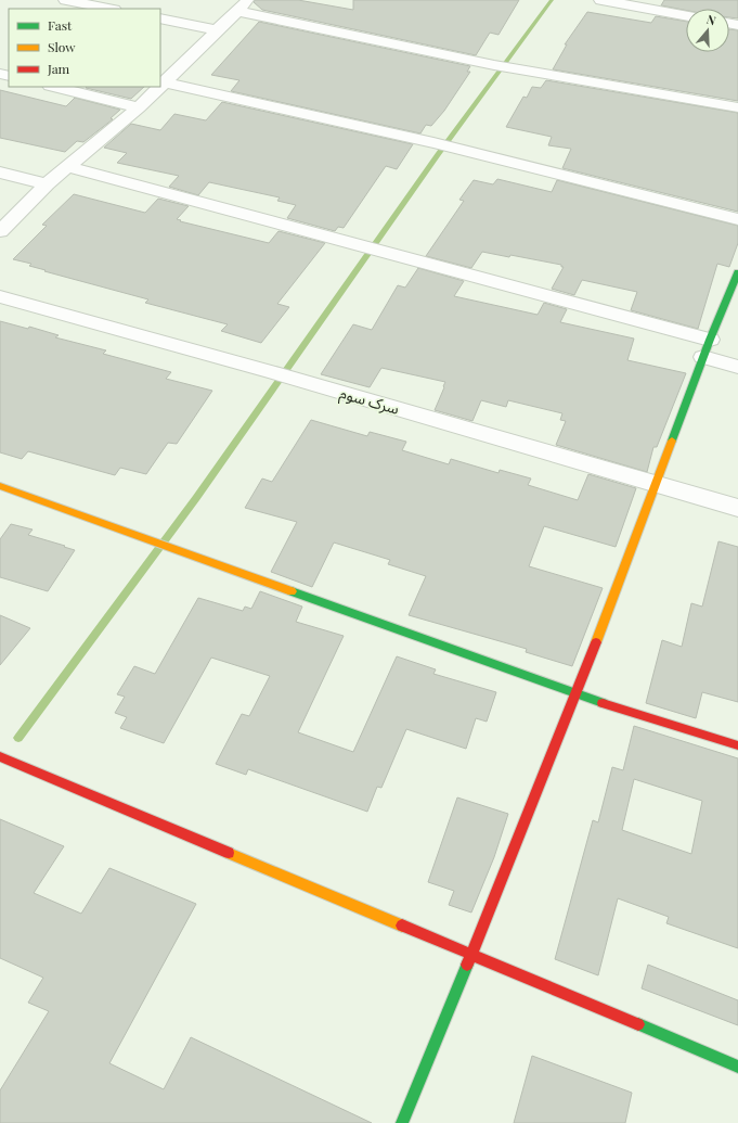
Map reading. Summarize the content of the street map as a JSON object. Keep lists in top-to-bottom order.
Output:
{
  "streets": {
    "street": ["سرک سوم"]
  },
  "legend": ["Fast", "Slow", "Jam"],
  "north": "top"
}
